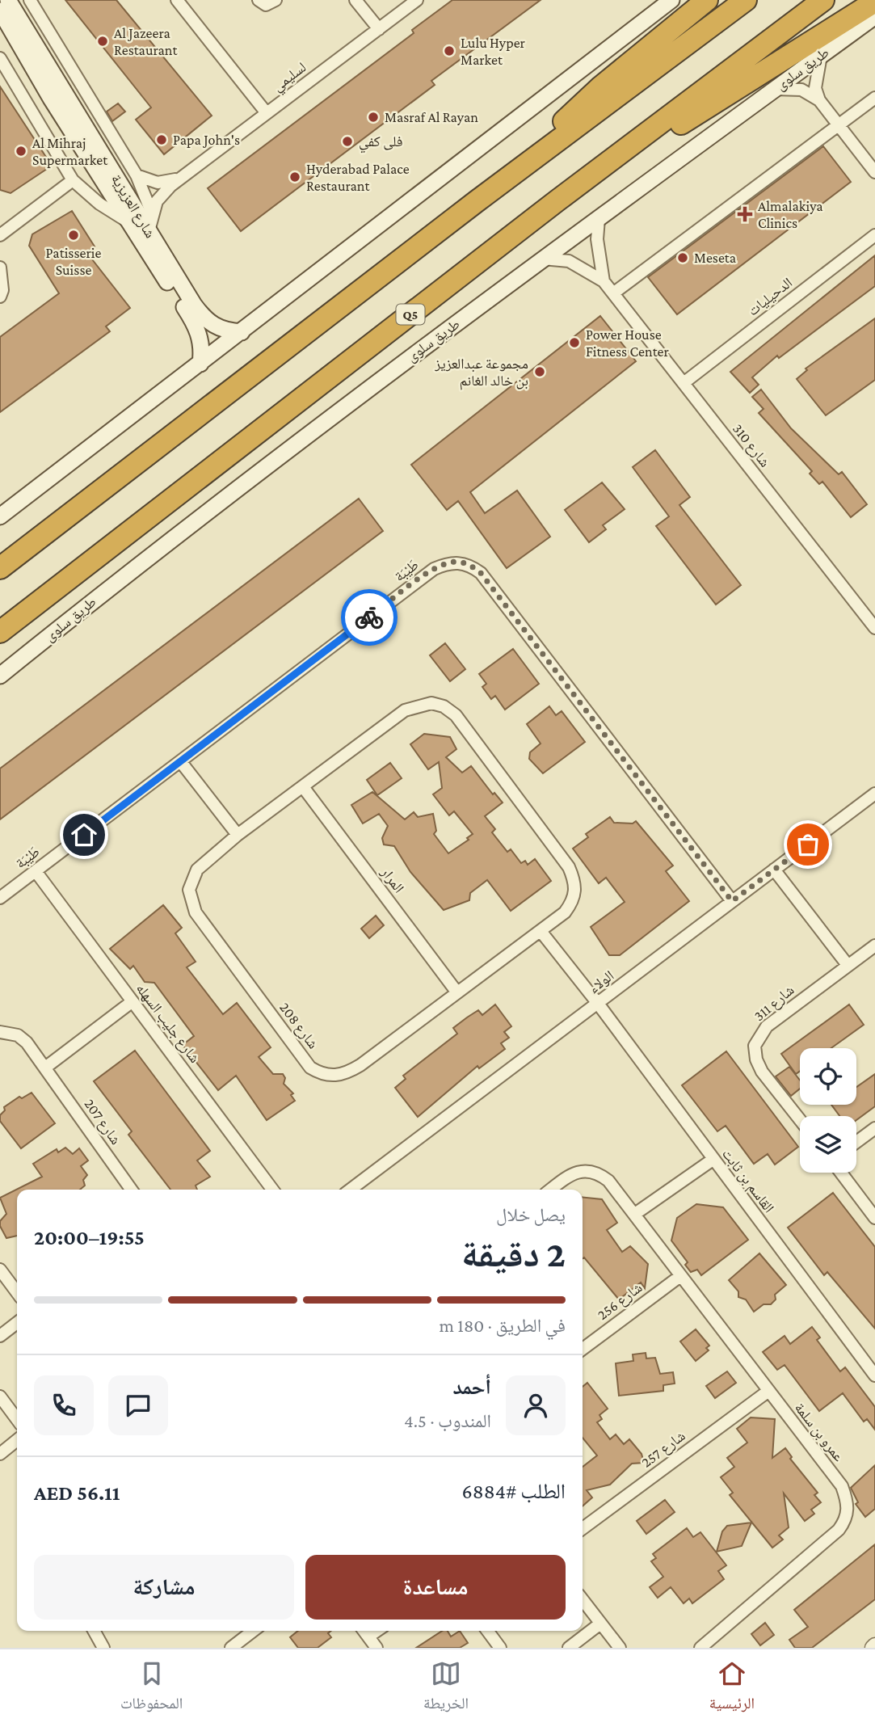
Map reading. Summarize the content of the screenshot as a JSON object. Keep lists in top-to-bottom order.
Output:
{
  "streets": {
    "highway": ["Q5"],
    "main road": ["طريق سلوى", "شارع العزيزية"],
    "street": [
      "لسليمي",
      "الدحيليات",
      "شارع 310",
      "طَيْبَة",
      "المرار",
      "الولاء",
      "شارع 311",
      "شارع جليب السهله",
      "شارع 208",
      "شارع 207",
      "القاسم بن ثابت",
      "شارع 256",
      "عمرو بن سلمة",
      "شارع 257"
    ]
  },
  "crossings": [
    ["طريق سلوى", "شارع 310"],
    ["لسليمي", "شارع العزيزية"],
    ["الدحيليات", "شارع 310"],
    ["طَيْبَة", "الولاء"],
    ["طَيْبَة", "شارع جليب السهله"],
    ["المرار", "شارع 208"],
    ["الولاء", "القاسم بن ثابت"],
    ["شارع 256", "عمرو بن سلمة"],
    ["عمرو بن سلمة", "شارع 257"]
  ],
  "places": {
    "other": [
      "Al Jazeera Restaurant",
      "Lulu Hyper Market",
      "Masraf Al Rayan",
      "Papa John's",
      "فلى كفي",
      "Al Mihraj Supermarket",
      "Hyderabad Palace Restaurant",
      "Patisserie Suisse",
      "Meseta",
      "Power House Fitness Center",
      "مجموعة عبدالعزيز بن خالد الغانم"
    ],
    "health": ["Almalakiya Clinics"]
  },
  "page": {
    "heading": ["2 دقيقة", "يصل خلال", "19:55–20:00"],
    "panel": [
      "أحمد",
      "المندوب · 4.5",
      "الطلب #6884",
      "AED 56.11"
    ],
    "bar": "في الطريق · 180 m",
    "buttons": ["مساعدة", "مشاركة"],
    "tabs": ["الرئيسية", "الخريطة", "المحفوظات"]
  }
}
